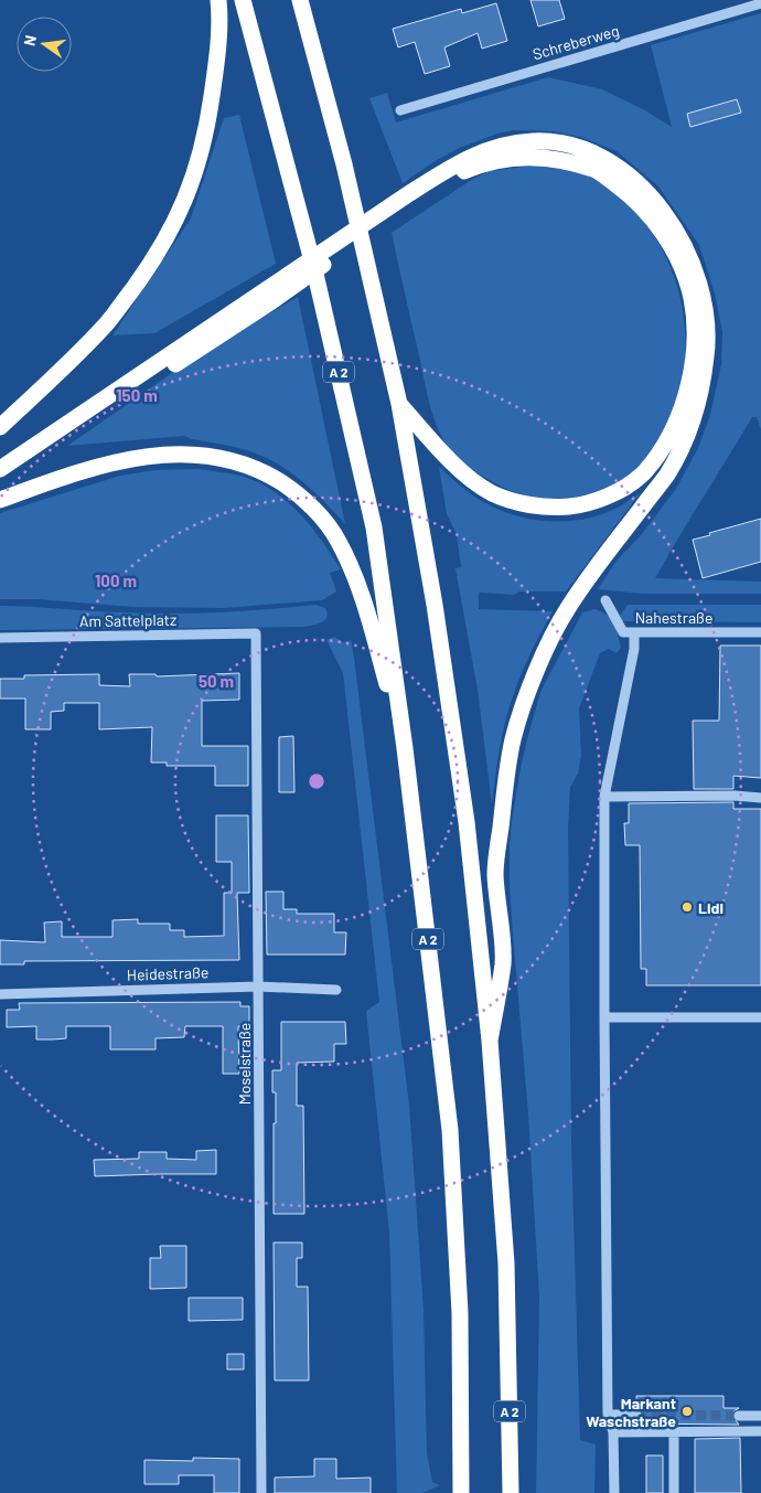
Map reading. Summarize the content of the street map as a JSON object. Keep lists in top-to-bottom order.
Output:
{
  "streets": {
    "highway": ["A 2"],
    "street": [
      "Schreberweg",
      "Nahestraße",
      "Am Sattelplatz",
      "Heidestraße",
      "Moselstraße"
    ]
  },
  "crossings": [
    ["Am Sattelplatz", "Moselstraße"],
    ["Heidestraße", "Moselstraße"]
  ],
  "places": ["Lidl", "Markant Waschstraße"],
  "north": "left",
  "rings": ["150 m", "100 m", "50 m"]
}
